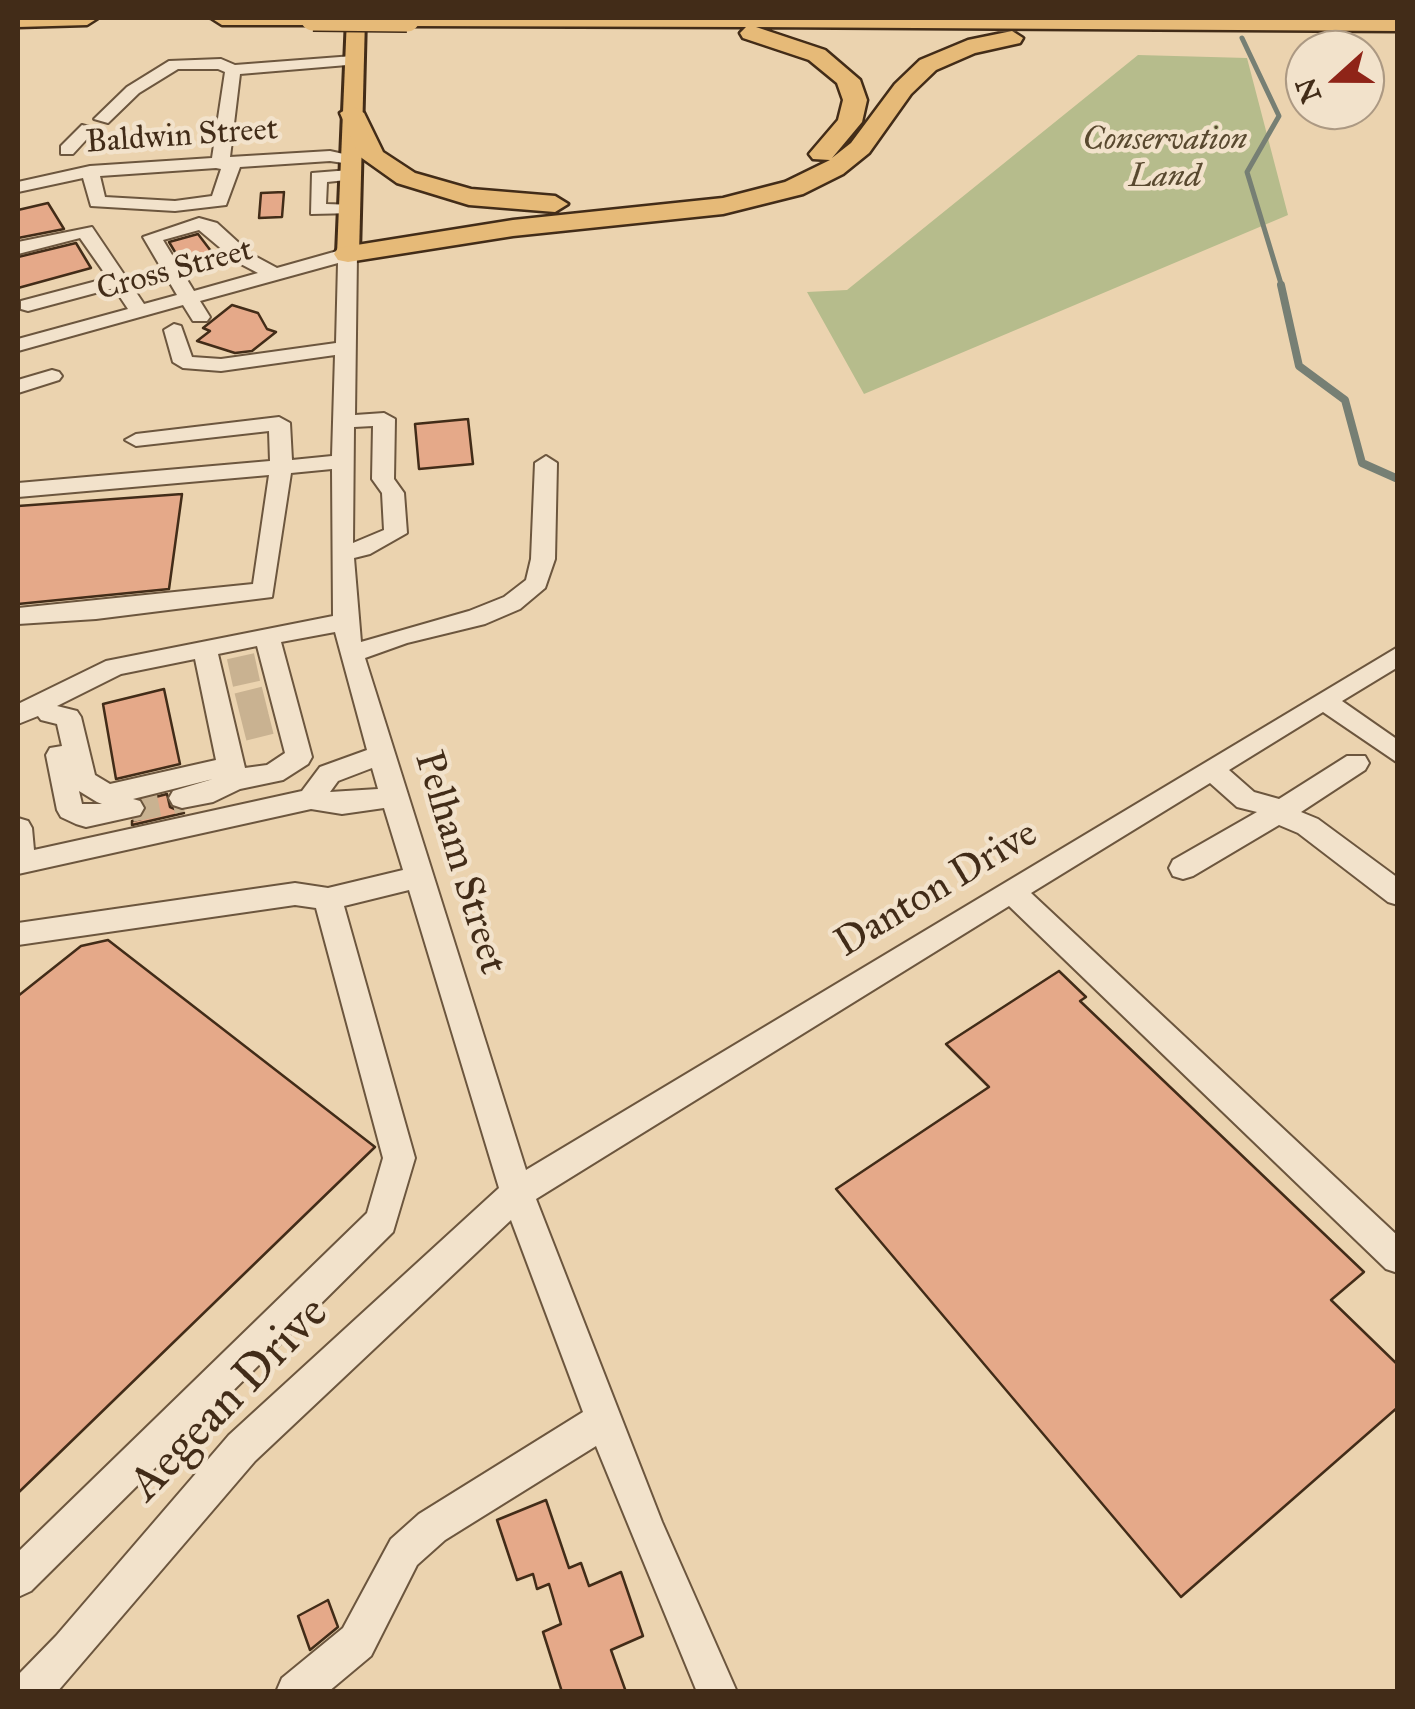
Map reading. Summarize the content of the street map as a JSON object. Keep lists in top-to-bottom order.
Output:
{
  "streets": {
    "main road": ["Pelham Street"],
    "street": [
      "Baldwin Street",
      "Cross Street",
      "Danton Drive",
      "Aegean Drive"
    ]
  },
  "crossings": [
    ["Baldwin Street", "Pelham Street"],
    ["Cross Street", "Pelham Street"],
    ["Pelham Street", "Danton Drive"],
    ["Pelham Street", "Aegean Drive"],
    ["Danton Drive", "Aegean Drive"]
  ],
  "parks": ["Conservation Land"],
  "north": "left"
}
